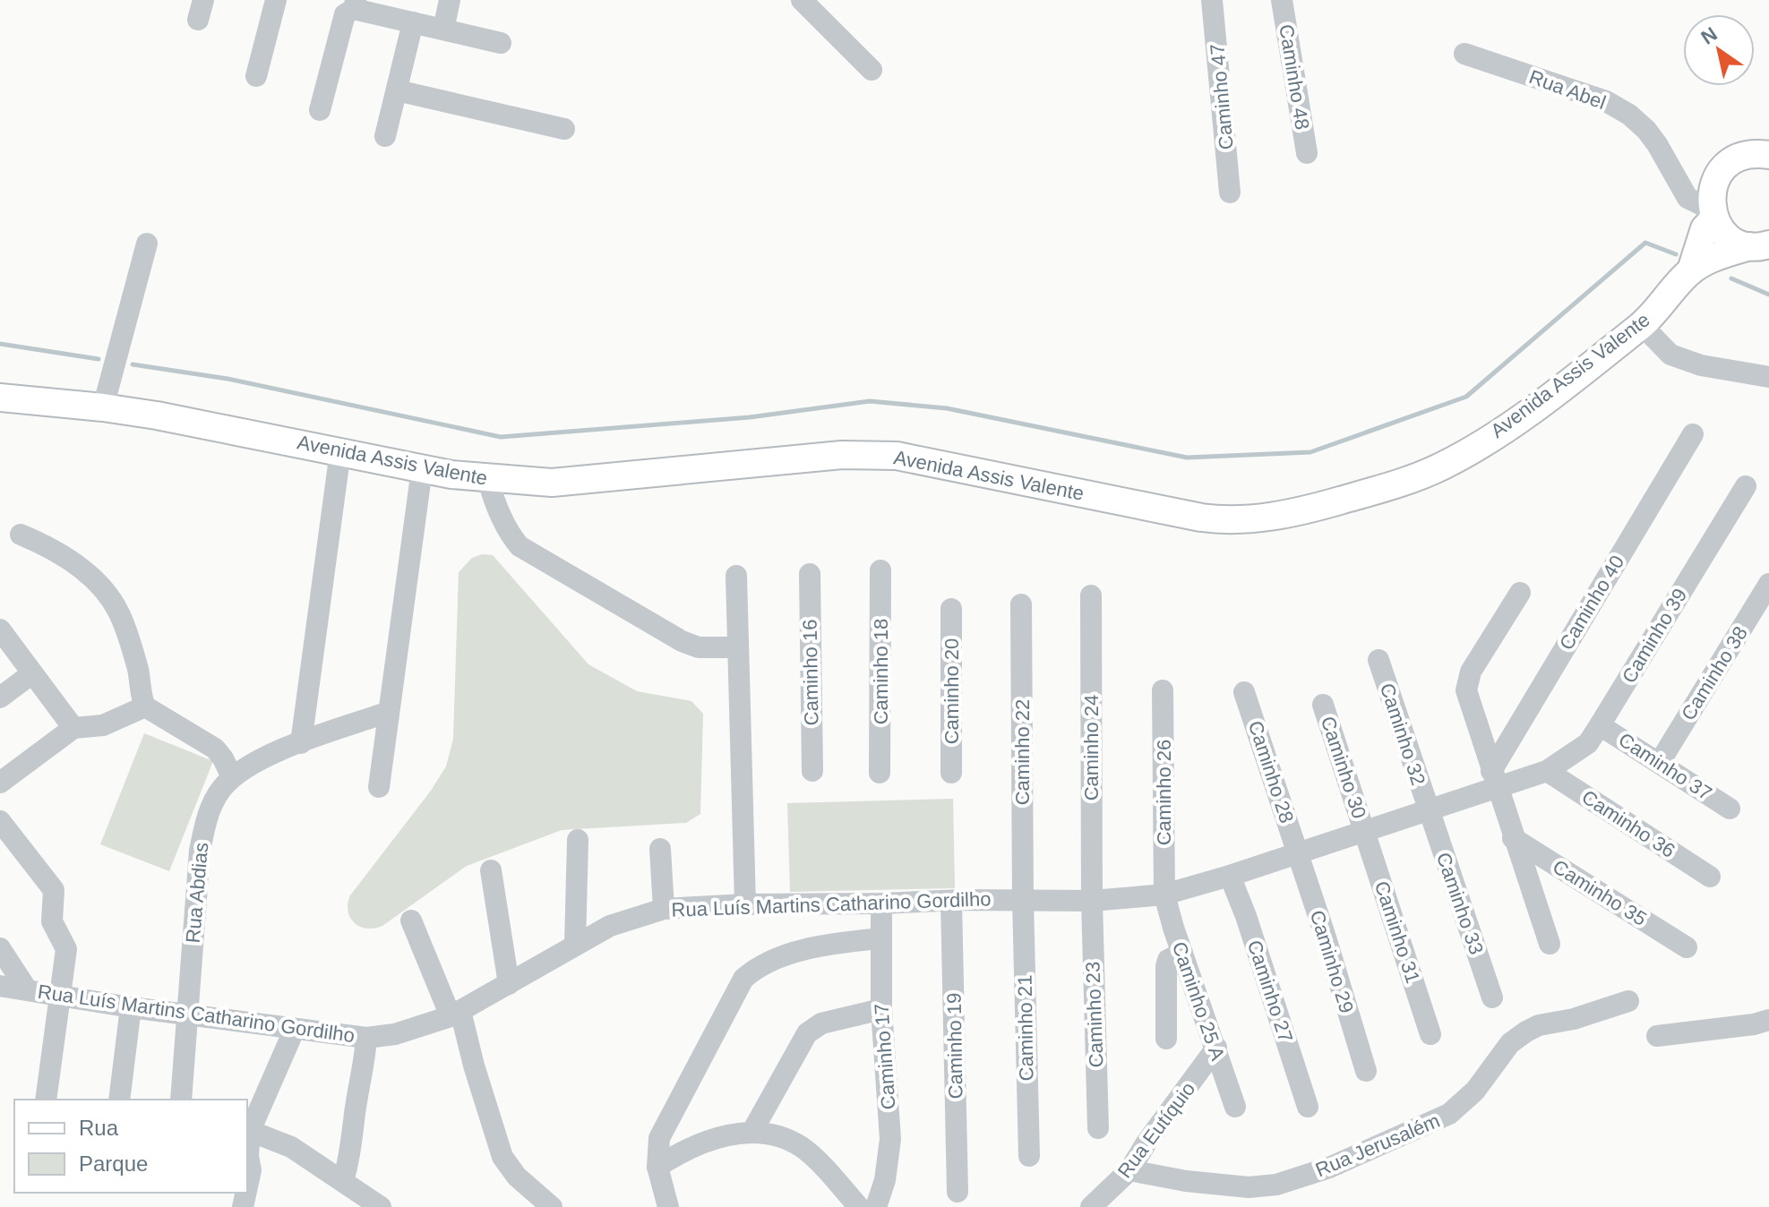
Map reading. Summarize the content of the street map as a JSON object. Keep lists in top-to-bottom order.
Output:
{
  "streets": {
    "main road": ["Avenida Assis Valente"],
    "street": [
      "Caminho 48",
      "Rua Abel",
      "Caminho 47",
      "Caminho 40",
      "Caminho 39",
      "Caminho 18",
      "Caminho 16",
      "Caminho 38",
      "Caminho 20",
      "Caminho 32",
      "Caminho 24",
      "Caminho 22",
      "Caminho 37",
      "Caminho 30",
      "Caminho 28",
      "Caminho 26",
      "Caminho 36",
      "Rua Abdias",
      "Caminho 35",
      "Caminho 33",
      "Rua Luís Martins Catharino Gordilho",
      "Caminho 31",
      "Caminho 29",
      "Caminho 27",
      "Caminho 25 A",
      "Caminho 23",
      "Caminho 21",
      "Caminho 19",
      "Caminho 17",
      "Rua Eutíquio",
      "Rua Jerusalém"
    ]
  },
  "crossings": [
    ["Rua Abel", "Avenida Assis Valente"],
    ["Caminho 40", "Caminho 35"],
    ["Caminho 40", "Rua Luís Martins Catharino Gordilho"],
    ["Caminho 39", "Caminho 37"],
    ["Caminho 39", "Caminho 36"],
    ["Caminho 39", "Rua Luís Martins Catharino Gordilho"],
    ["Caminho 38", "Caminho 37"],
    ["Caminho 32", "Caminho 33"],
    ["Caminho 32", "Rua Luís Martins Catharino Gordilho"],
    ["Caminho 24", "Rua Luís Martins Catharino Gordilho"],
    ["Caminho 24", "Caminho 23"],
    ["Caminho 22", "Rua Luís Martins Catharino Gordilho"],
    ["Caminho 22", "Caminho 21"],
    ["Caminho 30", "Rua Luís Martins Catharino Gordilho"],
    ["Caminho 30", "Caminho 31"],
    ["Caminho 28", "Rua Luís Martins Catharino Gordilho"],
    ["Caminho 28", "Caminho 29"],
    ["Caminho 26", "Rua Luís Martins Catharino Gordilho"],
    ["Caminho 26", "Caminho 25 A"],
    ["Caminho 36", "Rua Luís Martins Catharino Gordilho"],
    ["Rua Abdias", "Rua Luís Martins Catharino Gordilho"],
    ["Caminho 35", "Rua Luís Martins Catharino Gordilho"],
    ["Caminho 33", "Rua Luís Martins Catharino Gordilho"],
    ["Rua Luís Martins Catharino Gordilho", "Caminho 31"],
    ["Rua Luís Martins Catharino Gordilho", "Caminho 29"],
    ["Rua Luís Martins Catharino Gordilho", "Caminho 27"],
    ["Rua Luís Martins Catharino Gordilho", "Caminho 25 A"],
    ["Rua Luís Martins Catharino Gordilho", "Caminho 23"],
    ["Rua Luís Martins Catharino Gordilho", "Caminho 21"],
    ["Rua Luís Martins Catharino Gordilho", "Caminho 19"],
    ["Rua Luís Martins Catharino Gordilho", "Caminho 17"],
    ["Caminho 25 A", "Rua Eutíquio"],
    ["Rua Eutíquio", "Rua Jerusalém"]
  ],
  "legend": ["Rua", "Parque"],
  "north": "top left"
}
